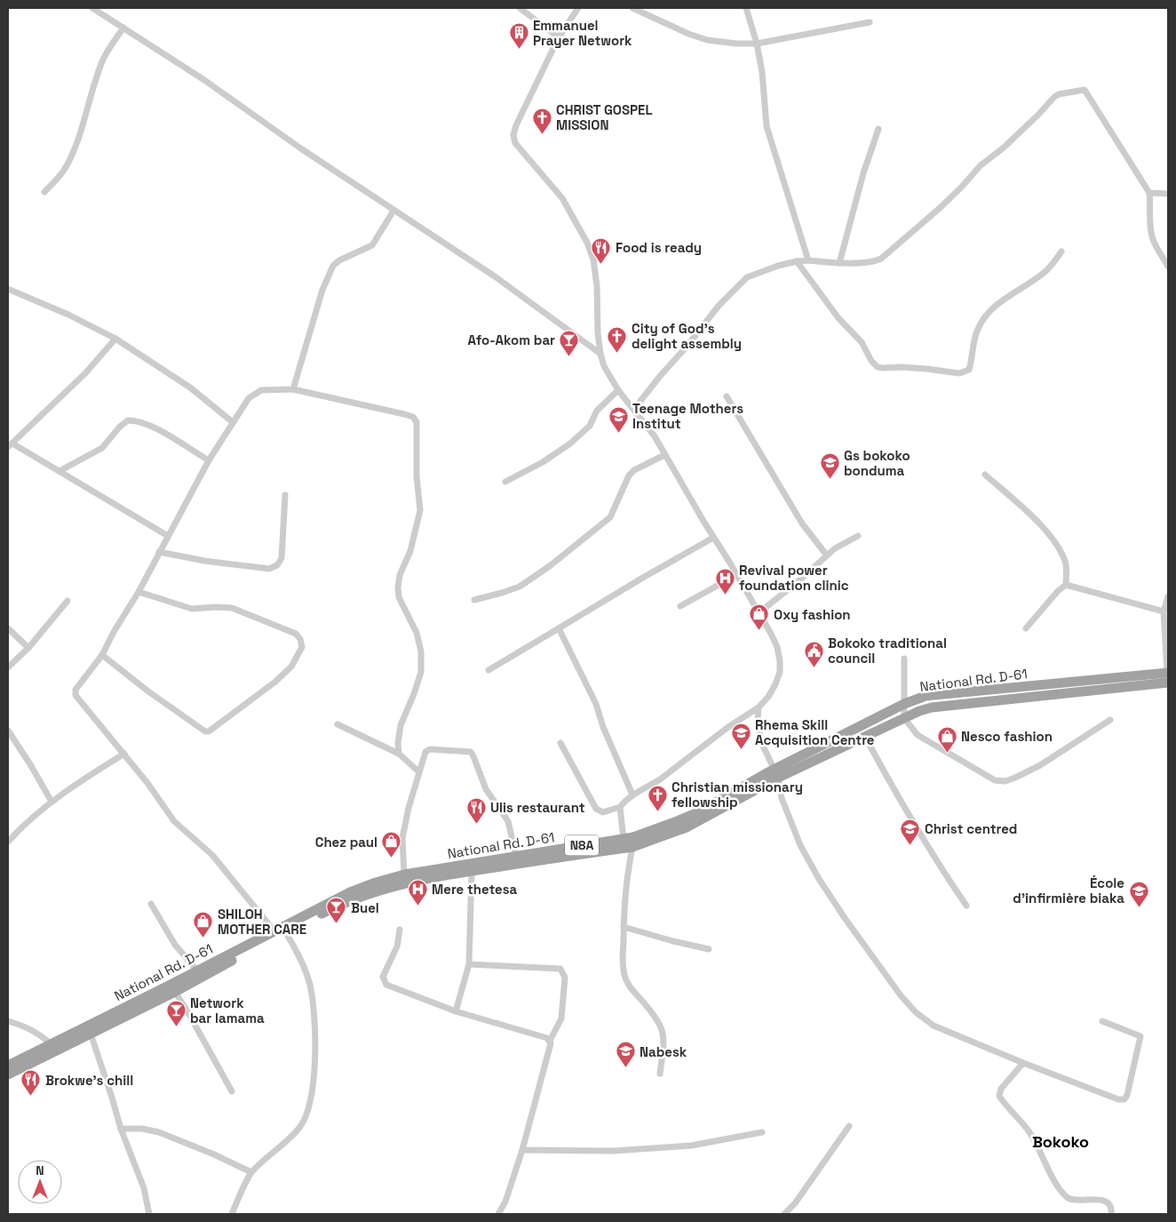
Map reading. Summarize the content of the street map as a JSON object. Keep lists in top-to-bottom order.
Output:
{
  "streets": {
    "highway": ["National Rd. D-61", "N8A"]
  },
  "districts": ["Bokoko"],
  "places": {
    "building": ["Emmanuel Prayer Network"],
    "church": ["CHRIST GOSPEL MISSION", "City of God's delight assembly", "Christian missionary fellowship"],
    "restaurant": ["Food is ready", "Ulis restaurant", "Brokwe's chill"],
    "bar": ["Afo-Akom bar", "Buel", "Network bar lamama"],
    "school or university": [
      "Teenage Mothers Institut",
      "Gs bokoko bonduma",
      "Rhema Skill Acquisition Centre",
      "Christ centred",
      "École d'infirmière biaka",
      "Nabesk"
    ],
    "hospital": ["Revival power foundation clinic", "Mere thetesa"],
    "shop": [
      "Oxy fashion",
      "Nesco fashion",
      "Chez paul",
      "SHILOH MOTHER CARE"
    ],
    "public building": ["Bokoko traditional council"]
  },
  "north": "top"
}
